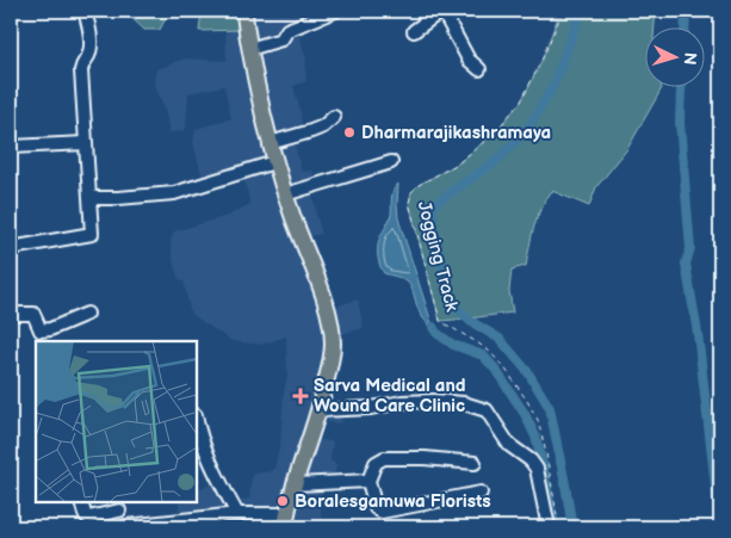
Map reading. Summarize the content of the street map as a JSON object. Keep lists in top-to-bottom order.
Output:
{
  "streets": {
    "path": ["Jogging Track"]
  },
  "places": {
    "other": ["Dharmarajikashramaya", "Boralesgamuwa Florists"],
    "health": ["Sarva Medical and Wound Care Clinic"]
  },
  "north": "right"
}
